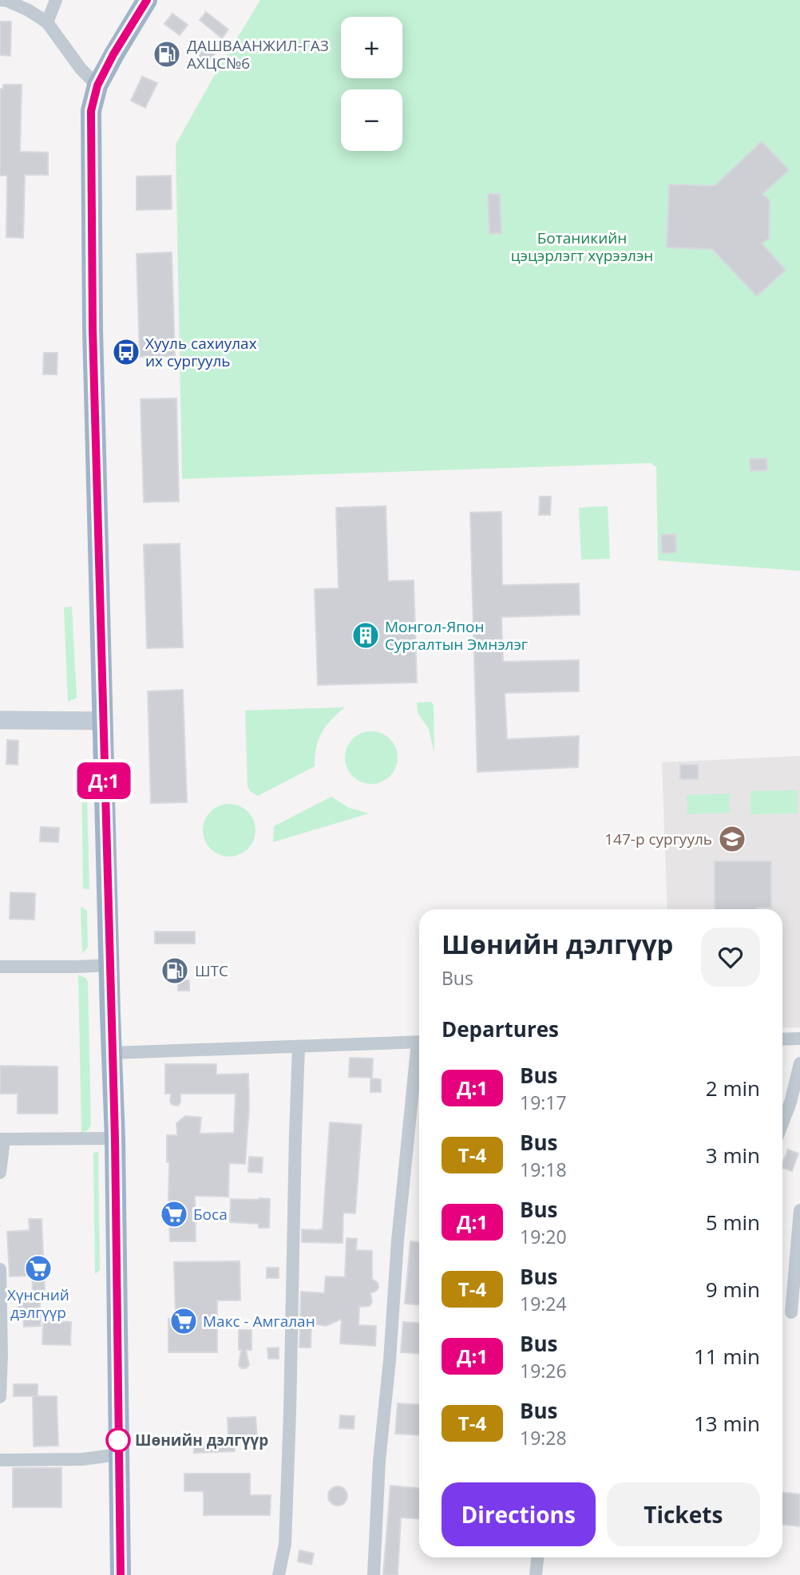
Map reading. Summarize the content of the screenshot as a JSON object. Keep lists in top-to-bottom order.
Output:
{
  "parks": ["Ботаникийн цэцэрлэгт хүрээлэн"],
  "places": {
    "fuel station": ["ДАШВААНЖИЛ-ГАЗ АХЦС№6", "ШТС"],
    "bus stop": ["Хууль сахиулах их сургууль"],
    "building": ["Монгол-Япон Сургалтын Эмнэлэг"],
    "school or university": ["147-р сургууль"],
    "supermarket": ["Боса", "Хүнсний дэлгүүр", "Макс - Амгалан"],
    "other": ["Шөнийн дэлгүүр"]
  },
  "lines": ["bus line Д:1"],
  "page": {
    "on_map": "Д:1",
    "map_buttons": ["+", "−"],
    "heading": [
      ["Шөнийн дэлгүүр", "Bus"],
      "Departures"
    ],
    "list": [
      {
        "mark": "Д:1",
        "name": "Bus",
        "note": "19:17",
        "value": "2 min"
      },
      {
        "mark": "Т-4",
        "name": "Bus",
        "note": "19:18",
        "value": "3 min"
      },
      {
        "mark": "Д:1",
        "name": "Bus",
        "note": "19:20",
        "value": "5 min"
      },
      {
        "mark": "Т-4",
        "name": "Bus",
        "note": "19:24",
        "value": "9 min"
      },
      {
        "mark": "Д:1",
        "name": "Bus",
        "note": "19:26",
        "value": "11 min"
      },
      {
        "mark": "Т-4",
        "name": "Bus",
        "note": "19:28",
        "value": "13 min"
      }
    ],
    "buttons": ["Directions", "Tickets"]
  }
}
